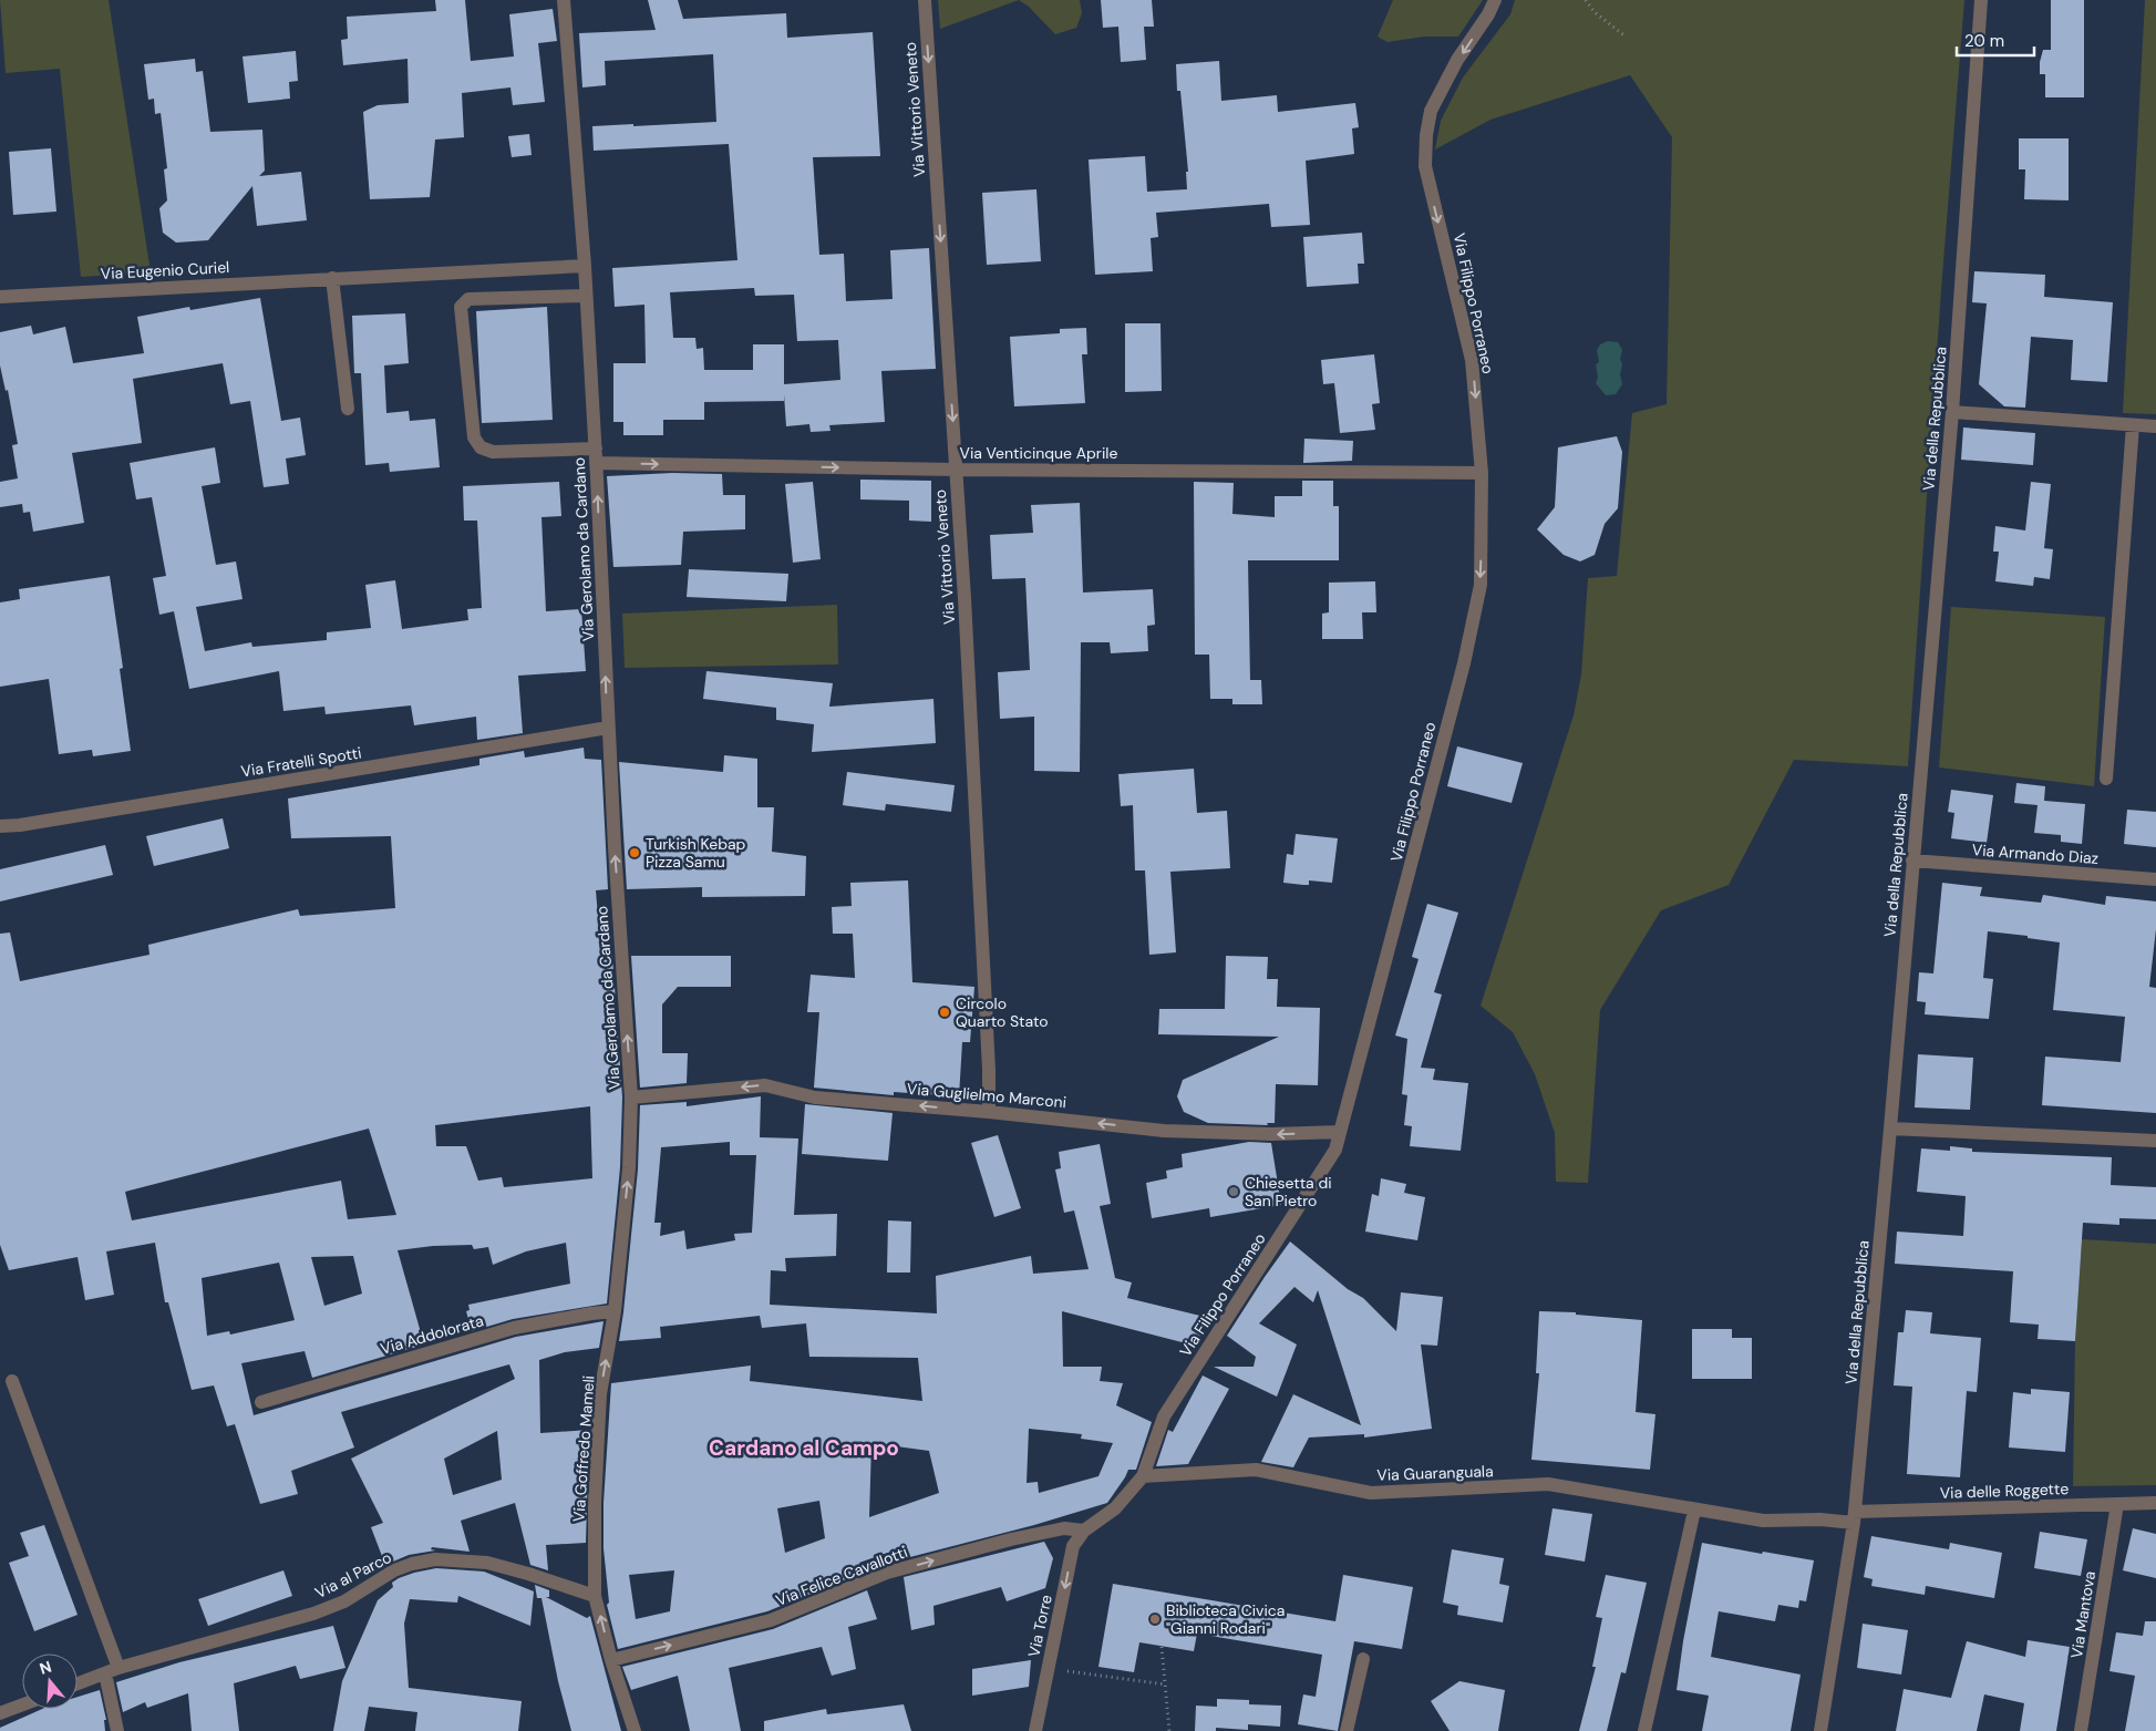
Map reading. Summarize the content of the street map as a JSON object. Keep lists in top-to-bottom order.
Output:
{
  "streets": {
    "street": [
      "Via Vittorio Veneto",
      "Via Eugenio Curiel",
      "Via Filippo Porraneo",
      "Via della Repubblica",
      "Via Venticinque Aprile",
      "Via Gerolamo da Cardano",
      "Via Fratelli Spotti",
      "Via Armando Diaz",
      "Via Guglielmo Marconi",
      "Via Addolorata",
      "Via Goffredo Mameli",
      "Via Guaranguala",
      "Via delle Roggette",
      "Via al Parco",
      "Via Felice Cavallotti",
      "Via Mantova",
      "Via Torre"
    ]
  },
  "crossings": [
    ["Via Vittorio Veneto", "Via Venticinque Aprile"],
    ["Via Vittorio Veneto", "Via Guglielmo Marconi"],
    ["Via Eugenio Curiel", "Via Gerolamo da Cardano"],
    ["Via Filippo Porraneo", "Via Venticinque Aprile"],
    ["Via Filippo Porraneo", "Via Guglielmo Marconi"],
    ["Via Filippo Porraneo", "Via Guaranguala"],
    ["Via Filippo Porraneo", "Via Felice Cavallotti"],
    ["Via Filippo Porraneo", "Via Torre"],
    ["Via della Repubblica", "Via Armando Diaz"],
    ["Via della Repubblica", "Via Guaranguala"],
    ["Via della Repubblica", "Via delle Roggette"],
    ["Via Venticinque Aprile", "Via Gerolamo da Cardano"],
    ["Via Gerolamo da Cardano", "Via Fratelli Spotti"],
    ["Via Gerolamo da Cardano", "Via Guglielmo Marconi"],
    ["Via Gerolamo da Cardano", "Via Goffredo Mameli"],
    ["Via Guglielmo Marconi", "Via Goffredo Mameli"],
    ["Via Addolorata", "Via Goffredo Mameli"],
    ["Via Goffredo Mameli", "Via al Parco"],
    ["Via Goffredo Mameli", "Via Felice Cavallotti"],
    ["Via Guaranguala", "Via delle Roggette"],
    ["Via delle Roggette", "Via Mantova"],
    ["Via Felice Cavallotti", "Via Torre"]
  ],
  "one_way": [
    "Via Vittorio Veneto",
    "Via Filippo Porraneo",
    "Via Gerolamo da Cardano",
    "Via Guglielmo Marconi",
    "Via Goffredo Mameli",
    "Via Felice Cavallotti",
    "Via Torre"
  ],
  "districts": ["Cardano al Campo"],
  "places": [
    "Turkish Kebap Pizza Samu",
    "Circolo Quarto Stato",
    "Chiesetta di San Pietro",
    "Biblioteca Civica \"Gianni Rodari\""
  ],
  "scale_bar": "20 m",
  "north": "top"
}
